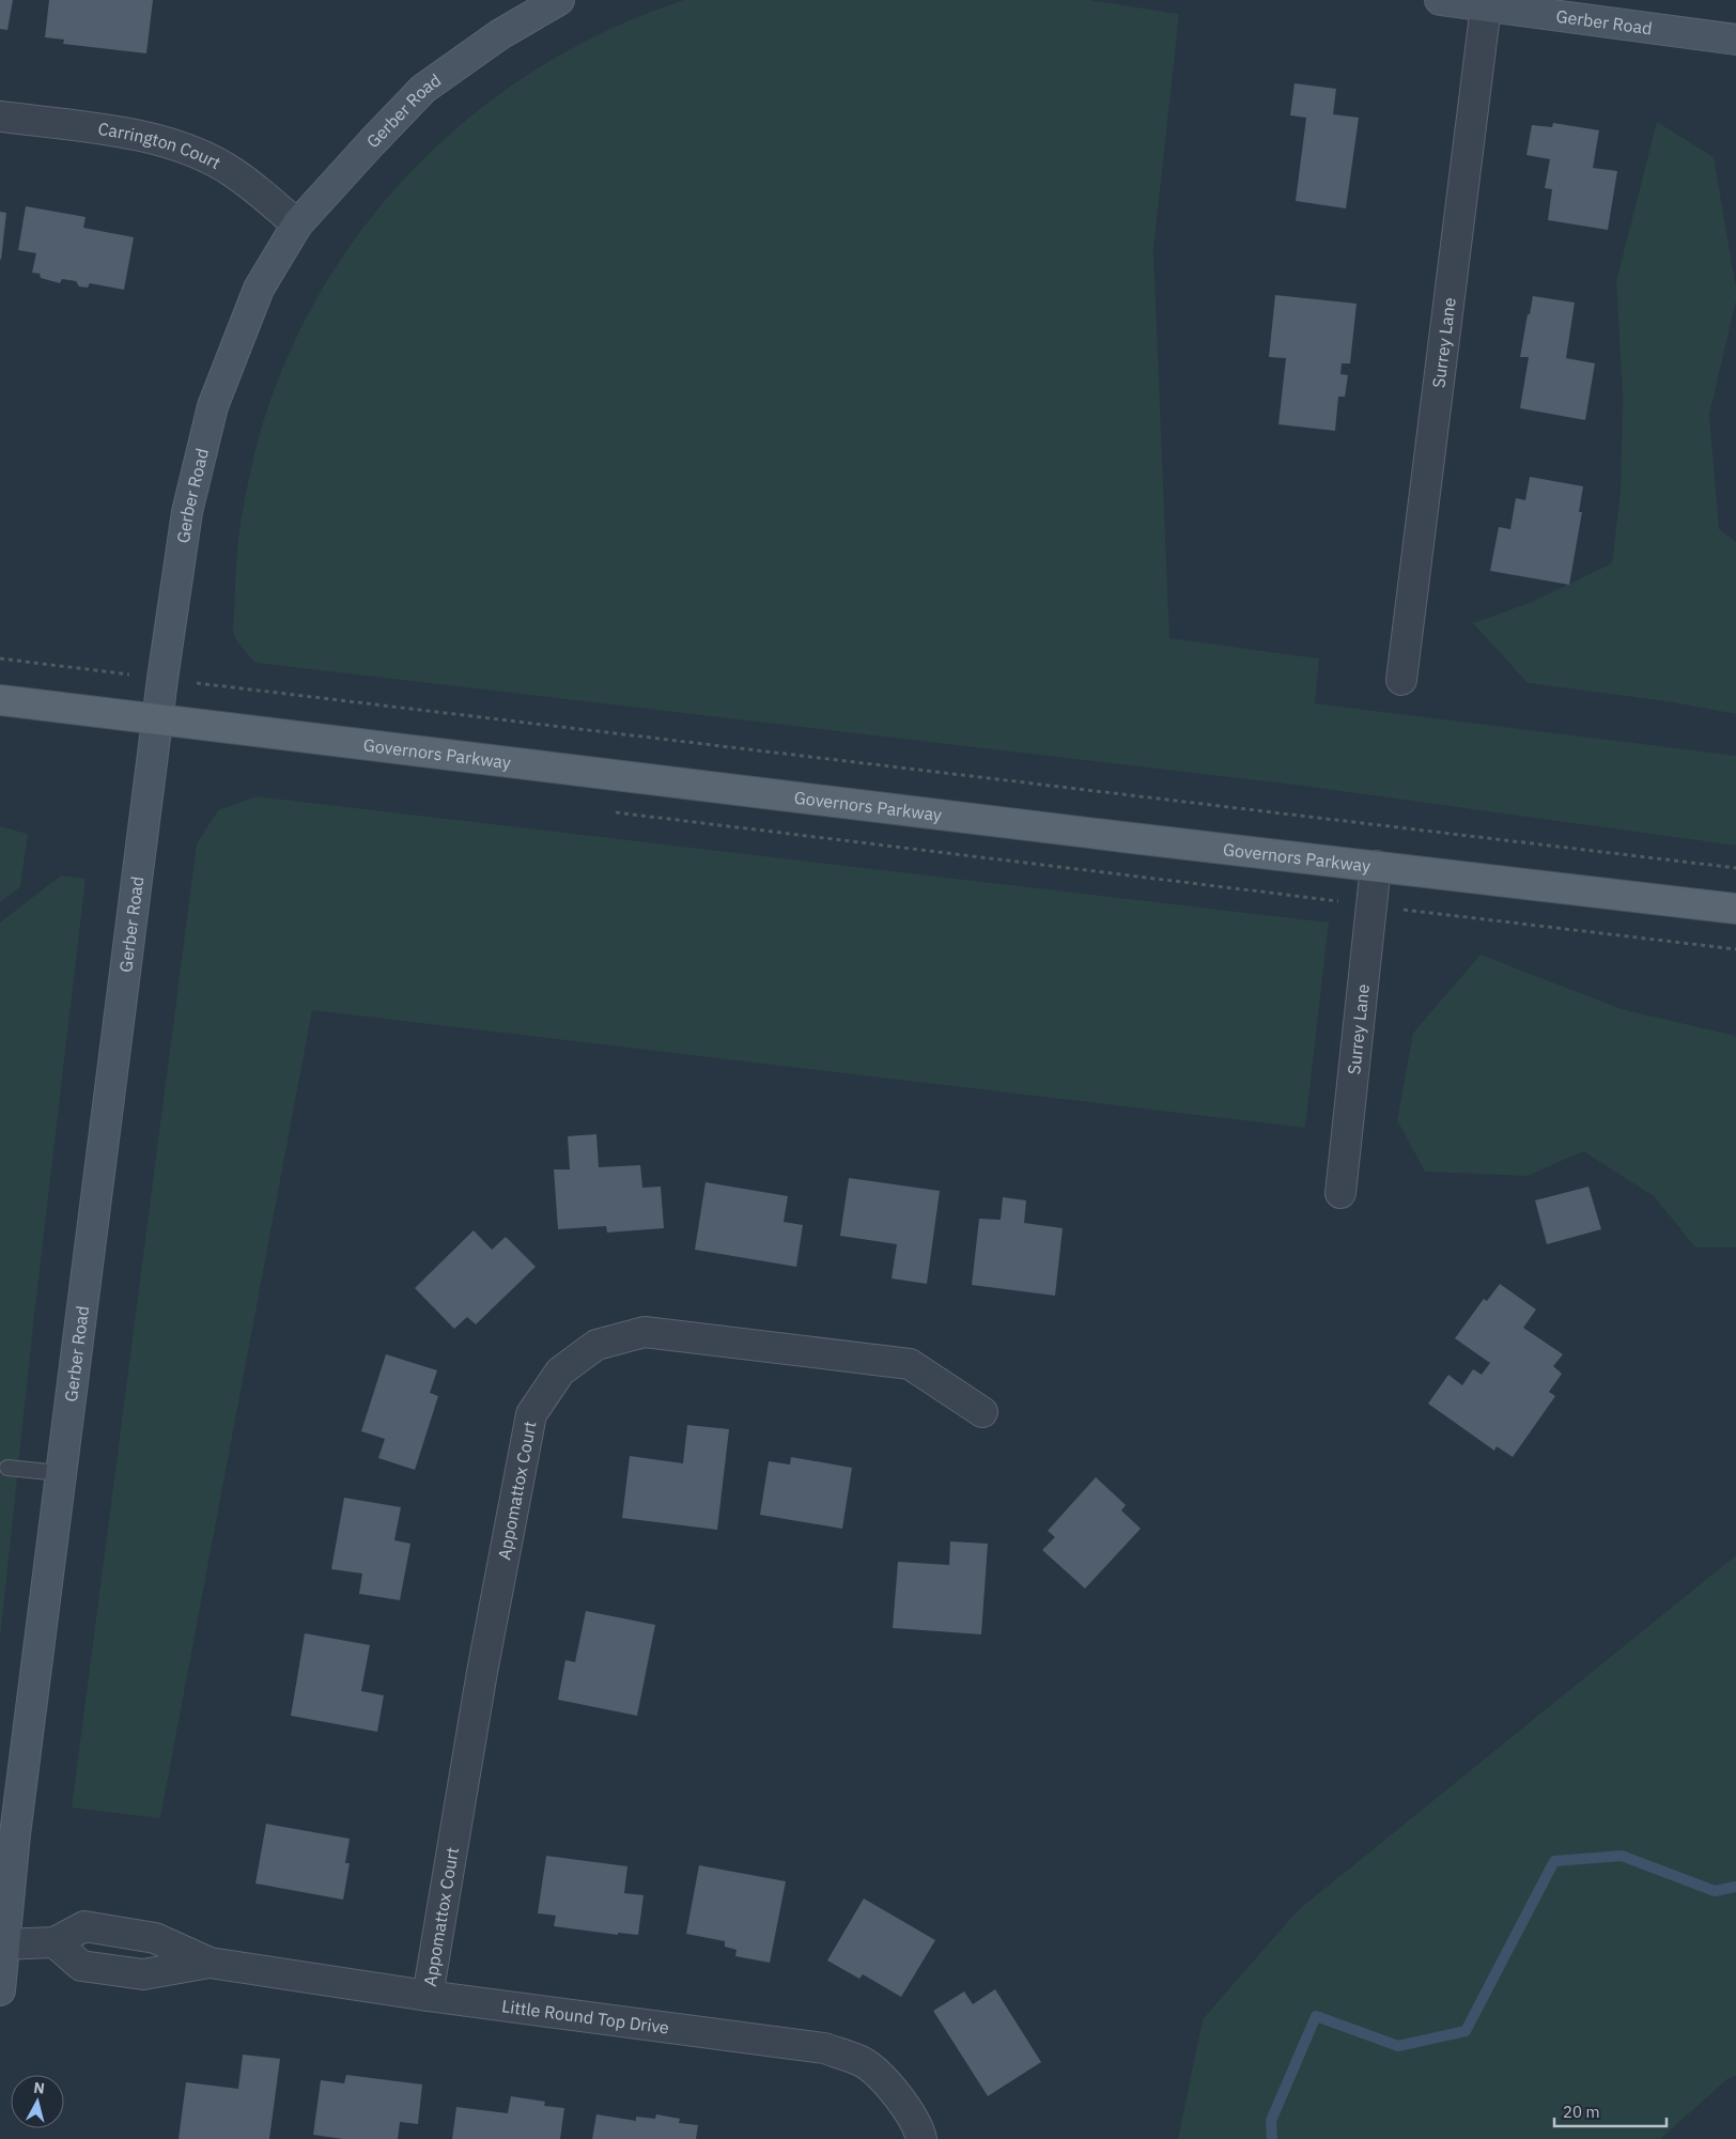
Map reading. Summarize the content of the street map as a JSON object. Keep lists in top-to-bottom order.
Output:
{
  "streets": {
    "main road": ["Governors Parkway"],
    "street": [
      "Gerber Road",
      "Carrington Court",
      "Surrey Lane",
      "Appomattox Court",
      "Little Round Top Drive"
    ]
  },
  "crossings": [
    ["Gerber Road", "Carrington Court"],
    ["Gerber Road", "Surrey Lane"],
    ["Gerber Road", "Governors Parkway"],
    ["Gerber Road", "Little Round Top Drive"],
    ["Surrey Lane", "Governors Parkway"],
    ["Appomattox Court", "Little Round Top Drive"]
  ],
  "scale_bar": "20 m",
  "north": "top"
}
